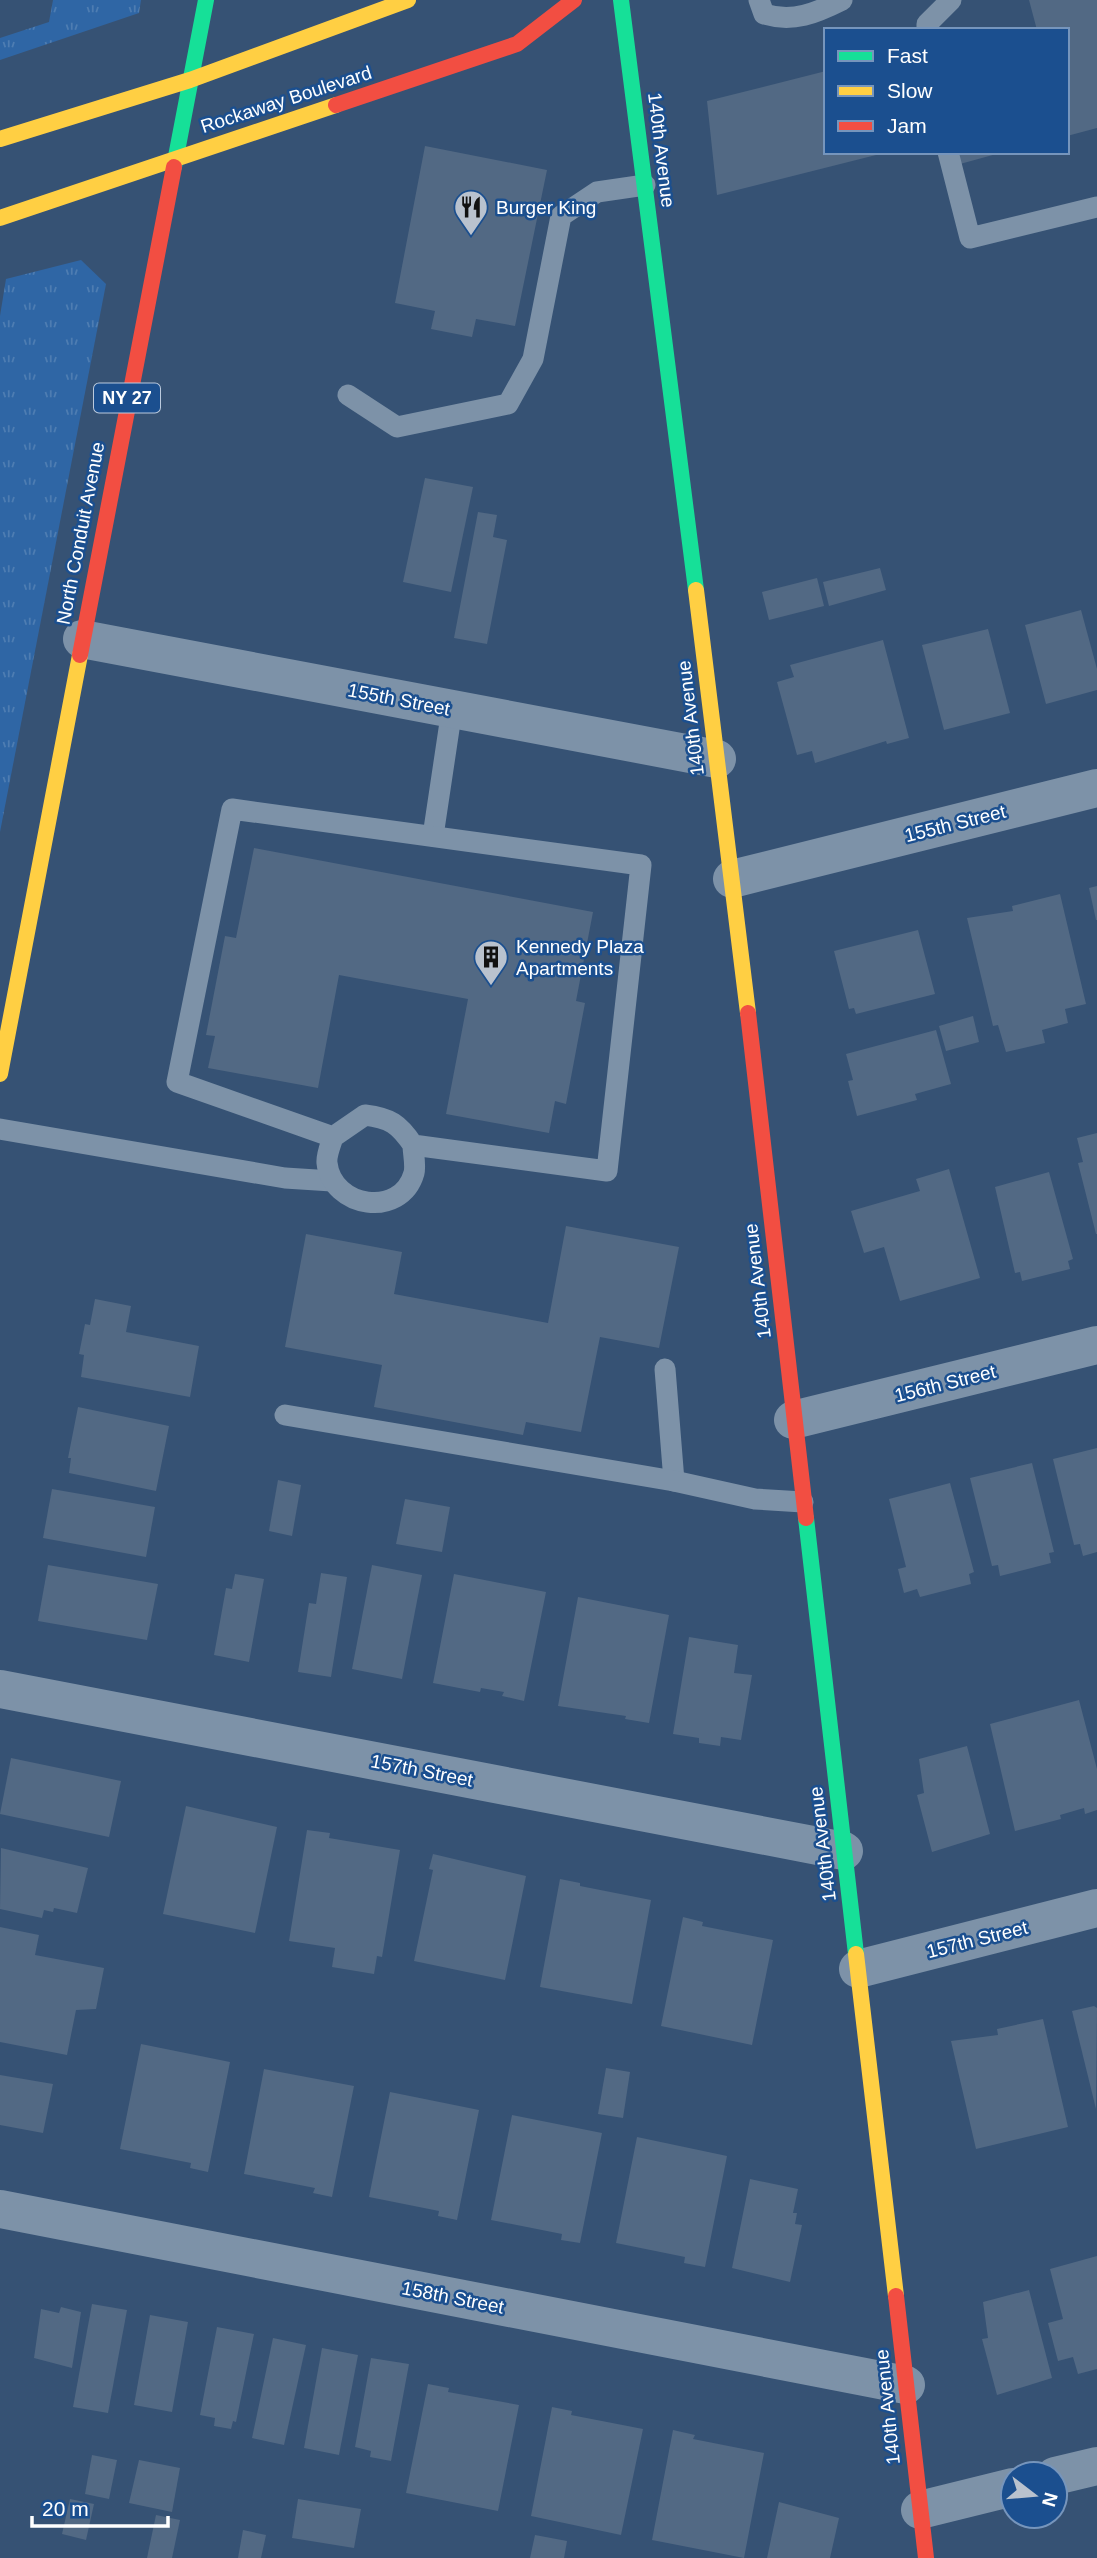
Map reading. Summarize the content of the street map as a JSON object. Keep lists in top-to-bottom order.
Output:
{
  "streets": {
    "street": [
      "Rockaway Boulevard",
      "140th Avenue",
      "NY 27",
      "North Conduit Avenue",
      "155th Street",
      "156th Street",
      "157th Street",
      "158th Street"
    ]
  },
  "crossings": [
    ["Rockaway Boulevard", "North Conduit Avenue"],
    ["140th Avenue", "155th Street"],
    ["140th Avenue", "156th Street"],
    ["140th Avenue", "157th Street"],
    ["140th Avenue", "158th Street"],
    ["North Conduit Avenue", "155th Street"]
  ],
  "places": {
    "restaurant": ["Burger King"],
    "building": ["Kennedy Plaza Apartments"]
  },
  "legend": ["Fast", "Slow", "Jam"],
  "scale_bar": "20 m",
  "north": "right"
}
